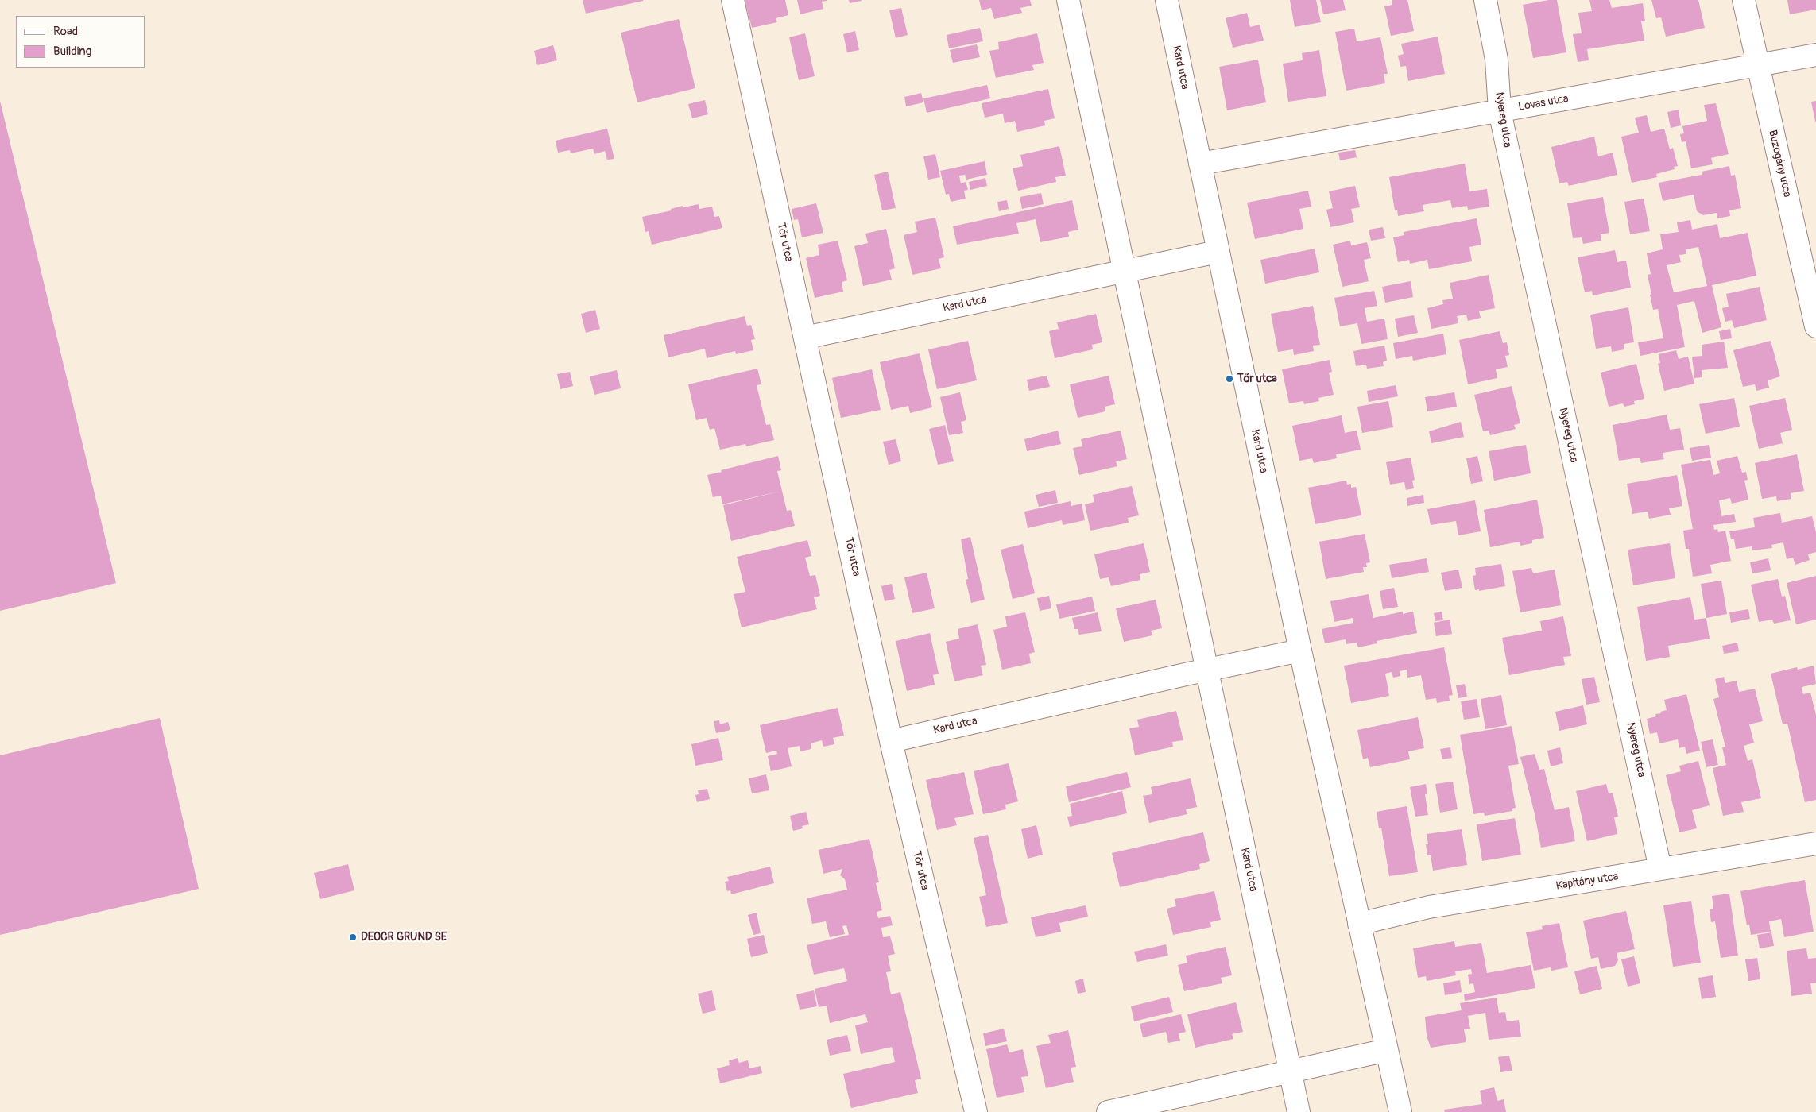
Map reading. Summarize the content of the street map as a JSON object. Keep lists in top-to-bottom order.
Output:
{
  "streets": {
    "street": [
      "Kard utca",
      "Lovas utca",
      "Nyereg utca",
      "Buzogány utca",
      "Tőr utca",
      "Kapitány utca"
    ]
  },
  "crossings": [
    ["Kard utca", "Lovas utca"],
    ["Kard utca", "Tőr utca"],
    ["Kard utca", "Kapitány utca"],
    ["Lovas utca", "Nyereg utca"],
    ["Lovas utca", "Buzogány utca"],
    ["Nyereg utca", "Kapitány utca"]
  ],
  "places": ["Tőr utca", "DEOCR GRUND SE"],
  "legend": ["Road", "Building"]
}
